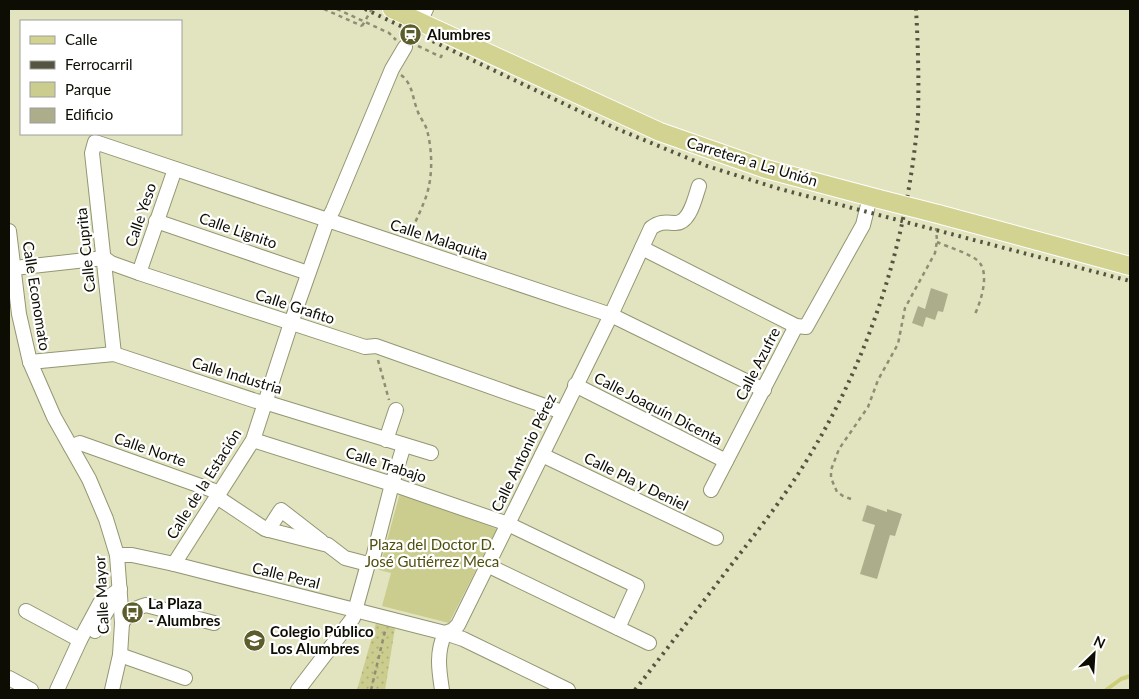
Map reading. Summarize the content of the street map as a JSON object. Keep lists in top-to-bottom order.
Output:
{
  "streets": {
    "main road": ["Carretera a La Unión"],
    "street": [
      "Calle Yeso",
      "Calle Lignito",
      "Calle Malaquita",
      "Calle Cuprita",
      "Calle Economato",
      "Calle Grafito",
      "Calle Azufre",
      "Calle Industria",
      "Calle Joaquín Dicenta",
      "Calle Norte",
      "Calle Antonio Pérez",
      "Calle Trabajo",
      "Calle Pla y Deniel",
      "Calle de la Estación",
      "Calle Peral",
      "Calle Mayor"
    ]
  },
  "crossings": [
    ["Calle Yeso", "Calle Lignito"],
    ["Calle Yeso", "Calle Malaquita"],
    ["Calle Yeso", "Calle Grafito"],
    ["Calle Lignito", "Calle de la Estación"],
    ["Calle Malaquita", "Calle Cuprita"],
    ["Calle Malaquita", "Calle Azufre"],
    ["Calle Malaquita", "Calle Antonio Pérez"],
    ["Calle Malaquita", "Calle de la Estación"],
    ["Calle Cuprita", "Calle Grafito"],
    ["Calle Cuprita", "Calle Industria"],
    ["Calle Economato", "Calle Industria"],
    ["Calle Economato", "Calle Norte"],
    ["Calle Economato", "Calle Mayor"],
    ["Calle Grafito", "Calle Antonio Pérez"],
    ["Calle Grafito", "Calle de la Estación"],
    ["Calle Azufre", "Calle Joaquín Dicenta"],
    ["Calle Azufre", "Calle Antonio Pérez"],
    ["Calle Industria", "Calle de la Estación"],
    ["Calle Joaquín Dicenta", "Calle Antonio Pérez"],
    ["Calle Norte", "Calle de la Estación"],
    ["Calle Norte", "Calle Mayor"],
    ["Calle Antonio Pérez", "Calle Trabajo"],
    ["Calle Antonio Pérez", "Calle Pla y Deniel"],
    ["Calle Antonio Pérez", "Calle Peral"],
    ["Calle Trabajo", "Calle de la Estación"],
    ["Calle de la Estación", "Calle Peral"],
    ["Calle Peral", "Calle Mayor"]
  ],
  "parks": ["Plaza del Doctor D. José Gutiérrez Meca"],
  "places": {
    "station": ["Alumbres"],
    "bus stop": ["La Plaza - Alumbres"],
    "school or university": ["Colegio Público Los Alumbres"]
  },
  "legend": [
    "Calle",
    "Ferrocarril",
    "Parque",
    "Edificio"
  ],
  "north": "top right"
}
